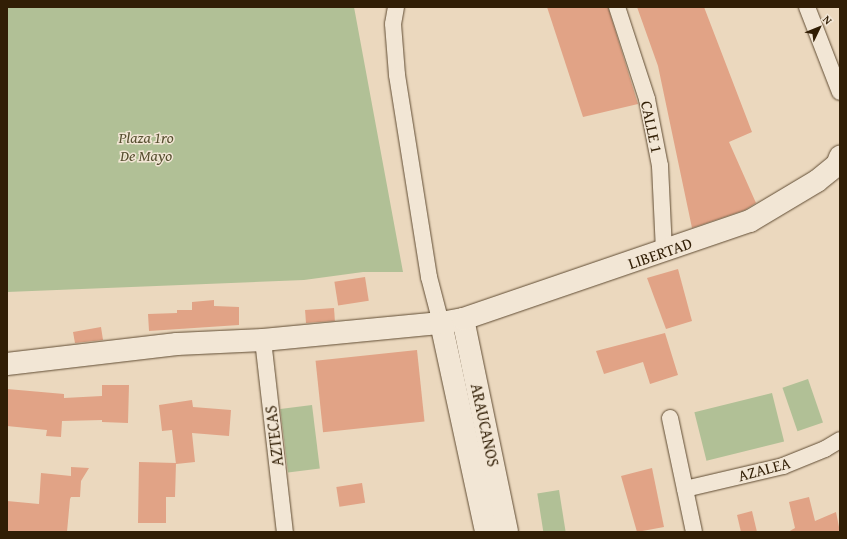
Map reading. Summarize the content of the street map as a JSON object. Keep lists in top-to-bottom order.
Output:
{
  "streets": {
    "main road": ["LIBERTAD", "ARAUCANOS"],
    "street": ["CALLE 1", "AZTECAS", "AZALEA"]
  },
  "crossings": [
    ["CALLE 1", "LIBERTAD"],
    ["LIBERTAD", "ARAUCANOS"],
    ["LIBERTAD", "AZTECAS"]
  ],
  "parks": ["Plaza 1ro De Mayo"],
  "north": "top right"
}
